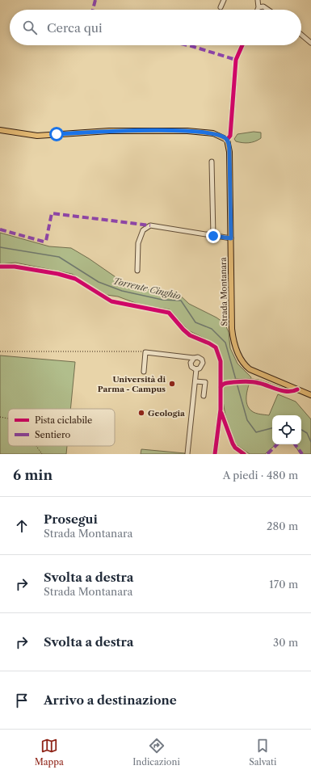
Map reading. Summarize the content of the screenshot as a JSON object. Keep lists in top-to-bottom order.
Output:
{
  "streets": {
    "main road": ["Strada Montanara"]
  },
  "water": ["Torrente Cinghio"],
  "places": ["Università di Parma - Campus", "Geologia"],
  "legend": ["Pista ciclabile", "Sentiero"],
  "page": {
    "search": "Cerca qui",
    "heading": ["6 min", "A piedi · 480 m"],
    "list": [
      ["Prosegui", "Strada Montanara", "280 m"],
      ["Svolta a destra", "Strada Montanara", "170 m"],
      ["Svolta a destra", "30 m"],
      "Arrivo a destinazione"
    ],
    "nav": ["Mappa", "Indicazioni", "Salvati"]
  }
}
